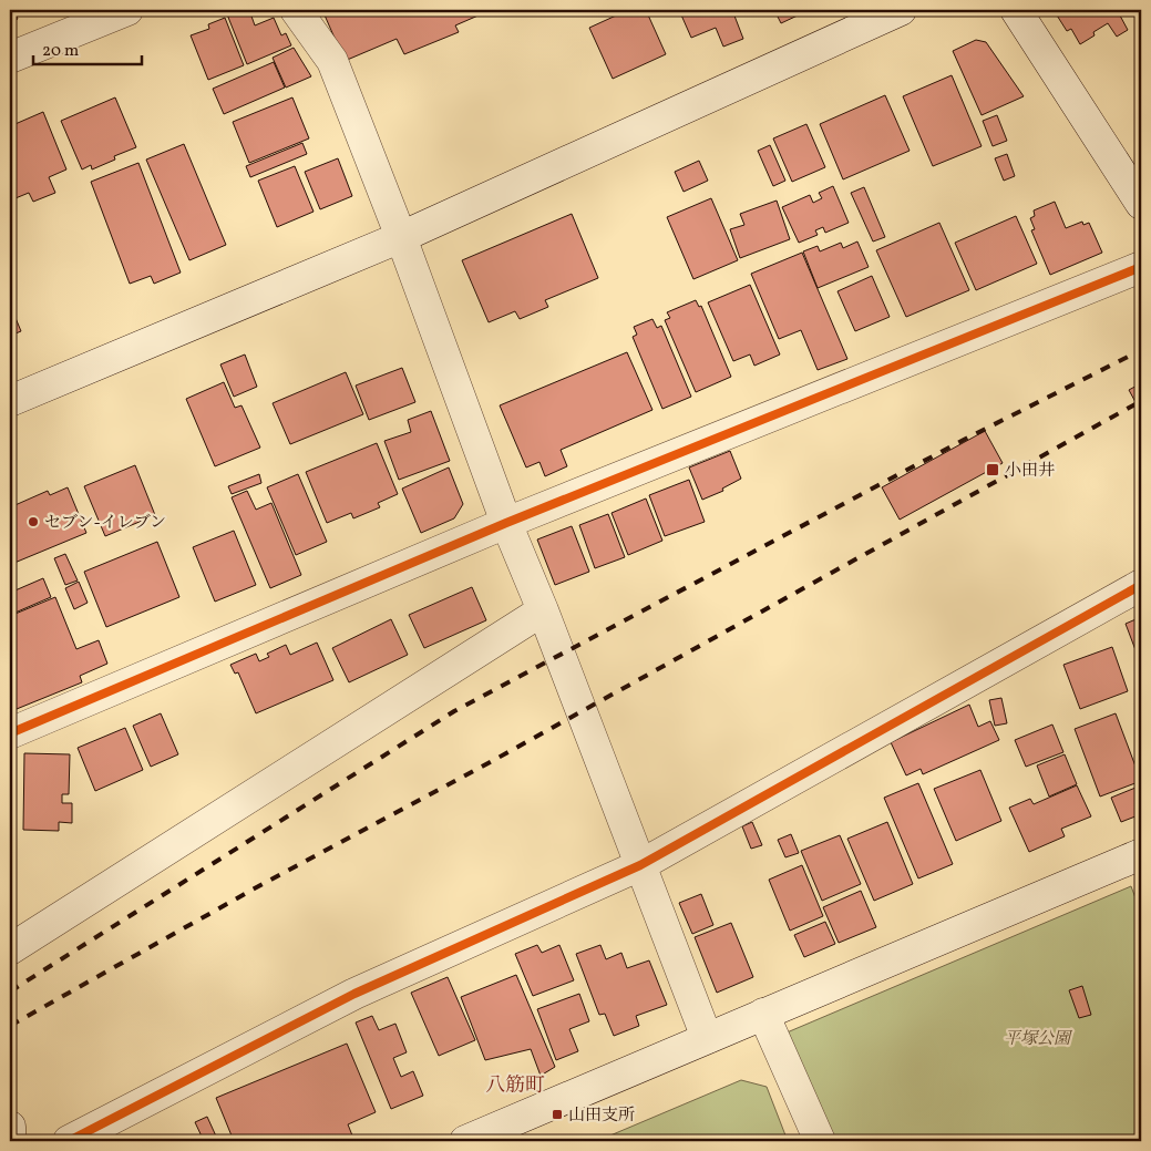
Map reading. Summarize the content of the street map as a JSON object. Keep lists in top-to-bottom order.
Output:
{
  "districts": ["八筋町"],
  "parks": ["平塚公園"],
  "places": {
    "transit": ["小田井", "山田支所"],
    "other": ["セブン-イレブン"]
  },
  "scale_bar": "20 m"
}
